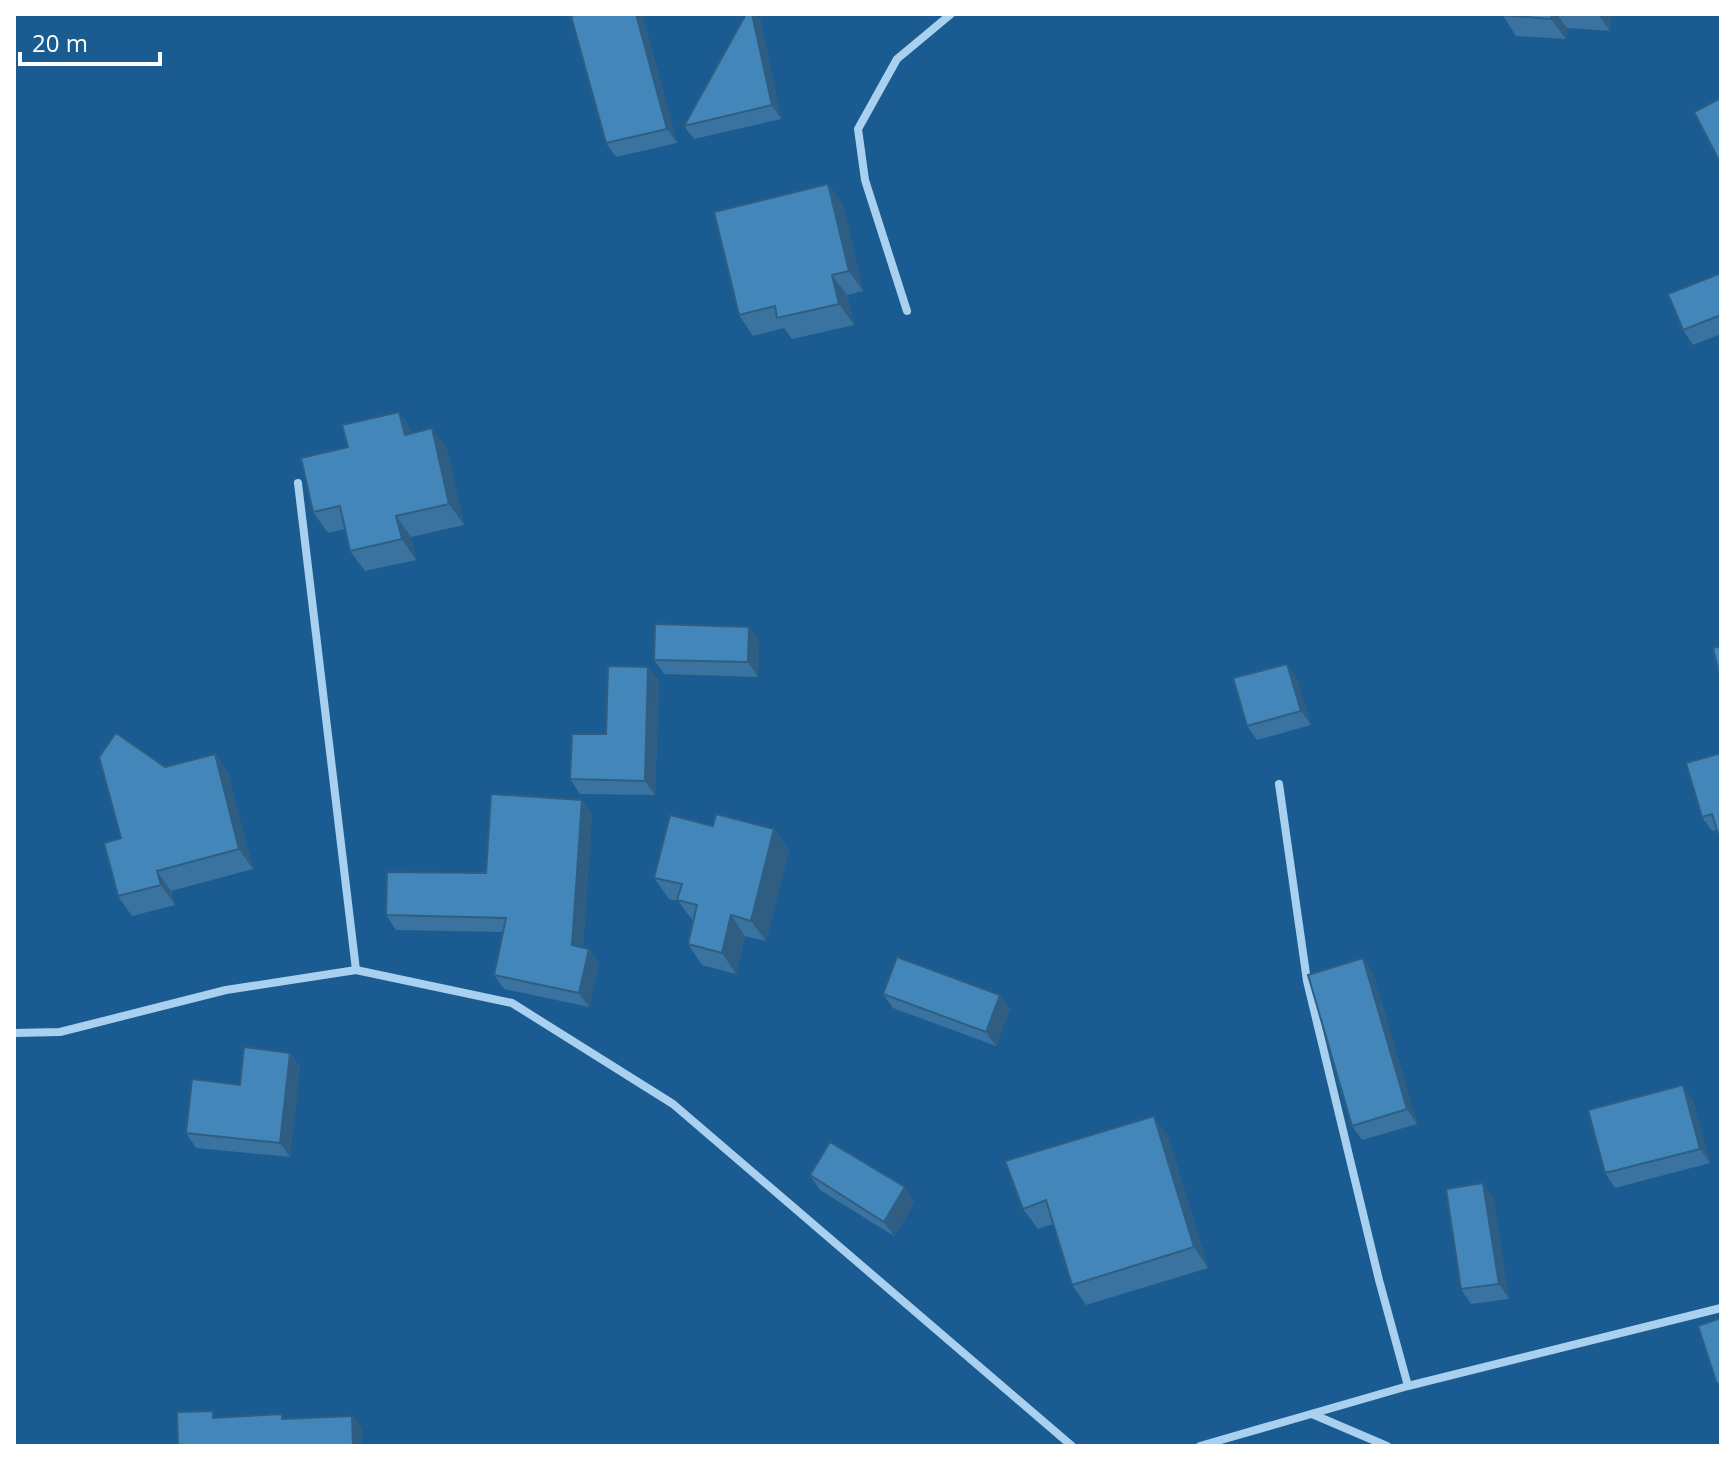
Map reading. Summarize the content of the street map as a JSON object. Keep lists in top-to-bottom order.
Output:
{
  "scale_bar": "20 m"
}
